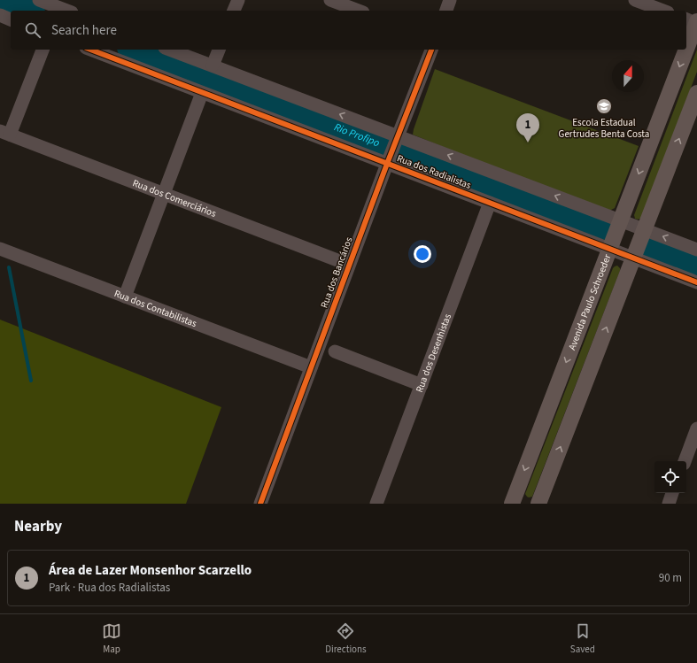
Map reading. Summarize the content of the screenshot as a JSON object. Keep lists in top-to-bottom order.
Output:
{
  "streets": {
    "main road": ["Avenida Paulo Schroeder"],
    "street": [
      "Rua dos Radialistas",
      "Rua dos Comerciários",
      "Rua dos Bancários",
      "Rua dos Contabilistas",
      "Rua dos Desenhistas"
    ]
  },
  "crossings": [
    ["Rua dos Radialistas", "Rua dos Bancários"],
    ["Rua dos Radialistas", "Avenida Paulo Schroeder"],
    ["Rua dos Radialistas", "Rua dos Desenhistas"],
    ["Rua dos Comerciários", "Rua dos Bancários"],
    ["Rua dos Bancários", "Rua dos Contabilistas"]
  ],
  "water": ["Rio Profipo"],
  "places": {
    "school or university": ["Escola Estadual Gertrudes Benta Costa"]
  },
  "north": "top",
  "page": {
    "search": "Search here",
    "pins": "1",
    "heading": "Nearby",
    "list": [
      {
        "mark": "1",
        "name": "Área de Lazer Monsenhor Scarzello",
        "note": "Park · Rua dos Radialistas",
        "value": "90 m"
      }
    ],
    "nav": ["Map", "Directions", "Saved"]
  }
}
